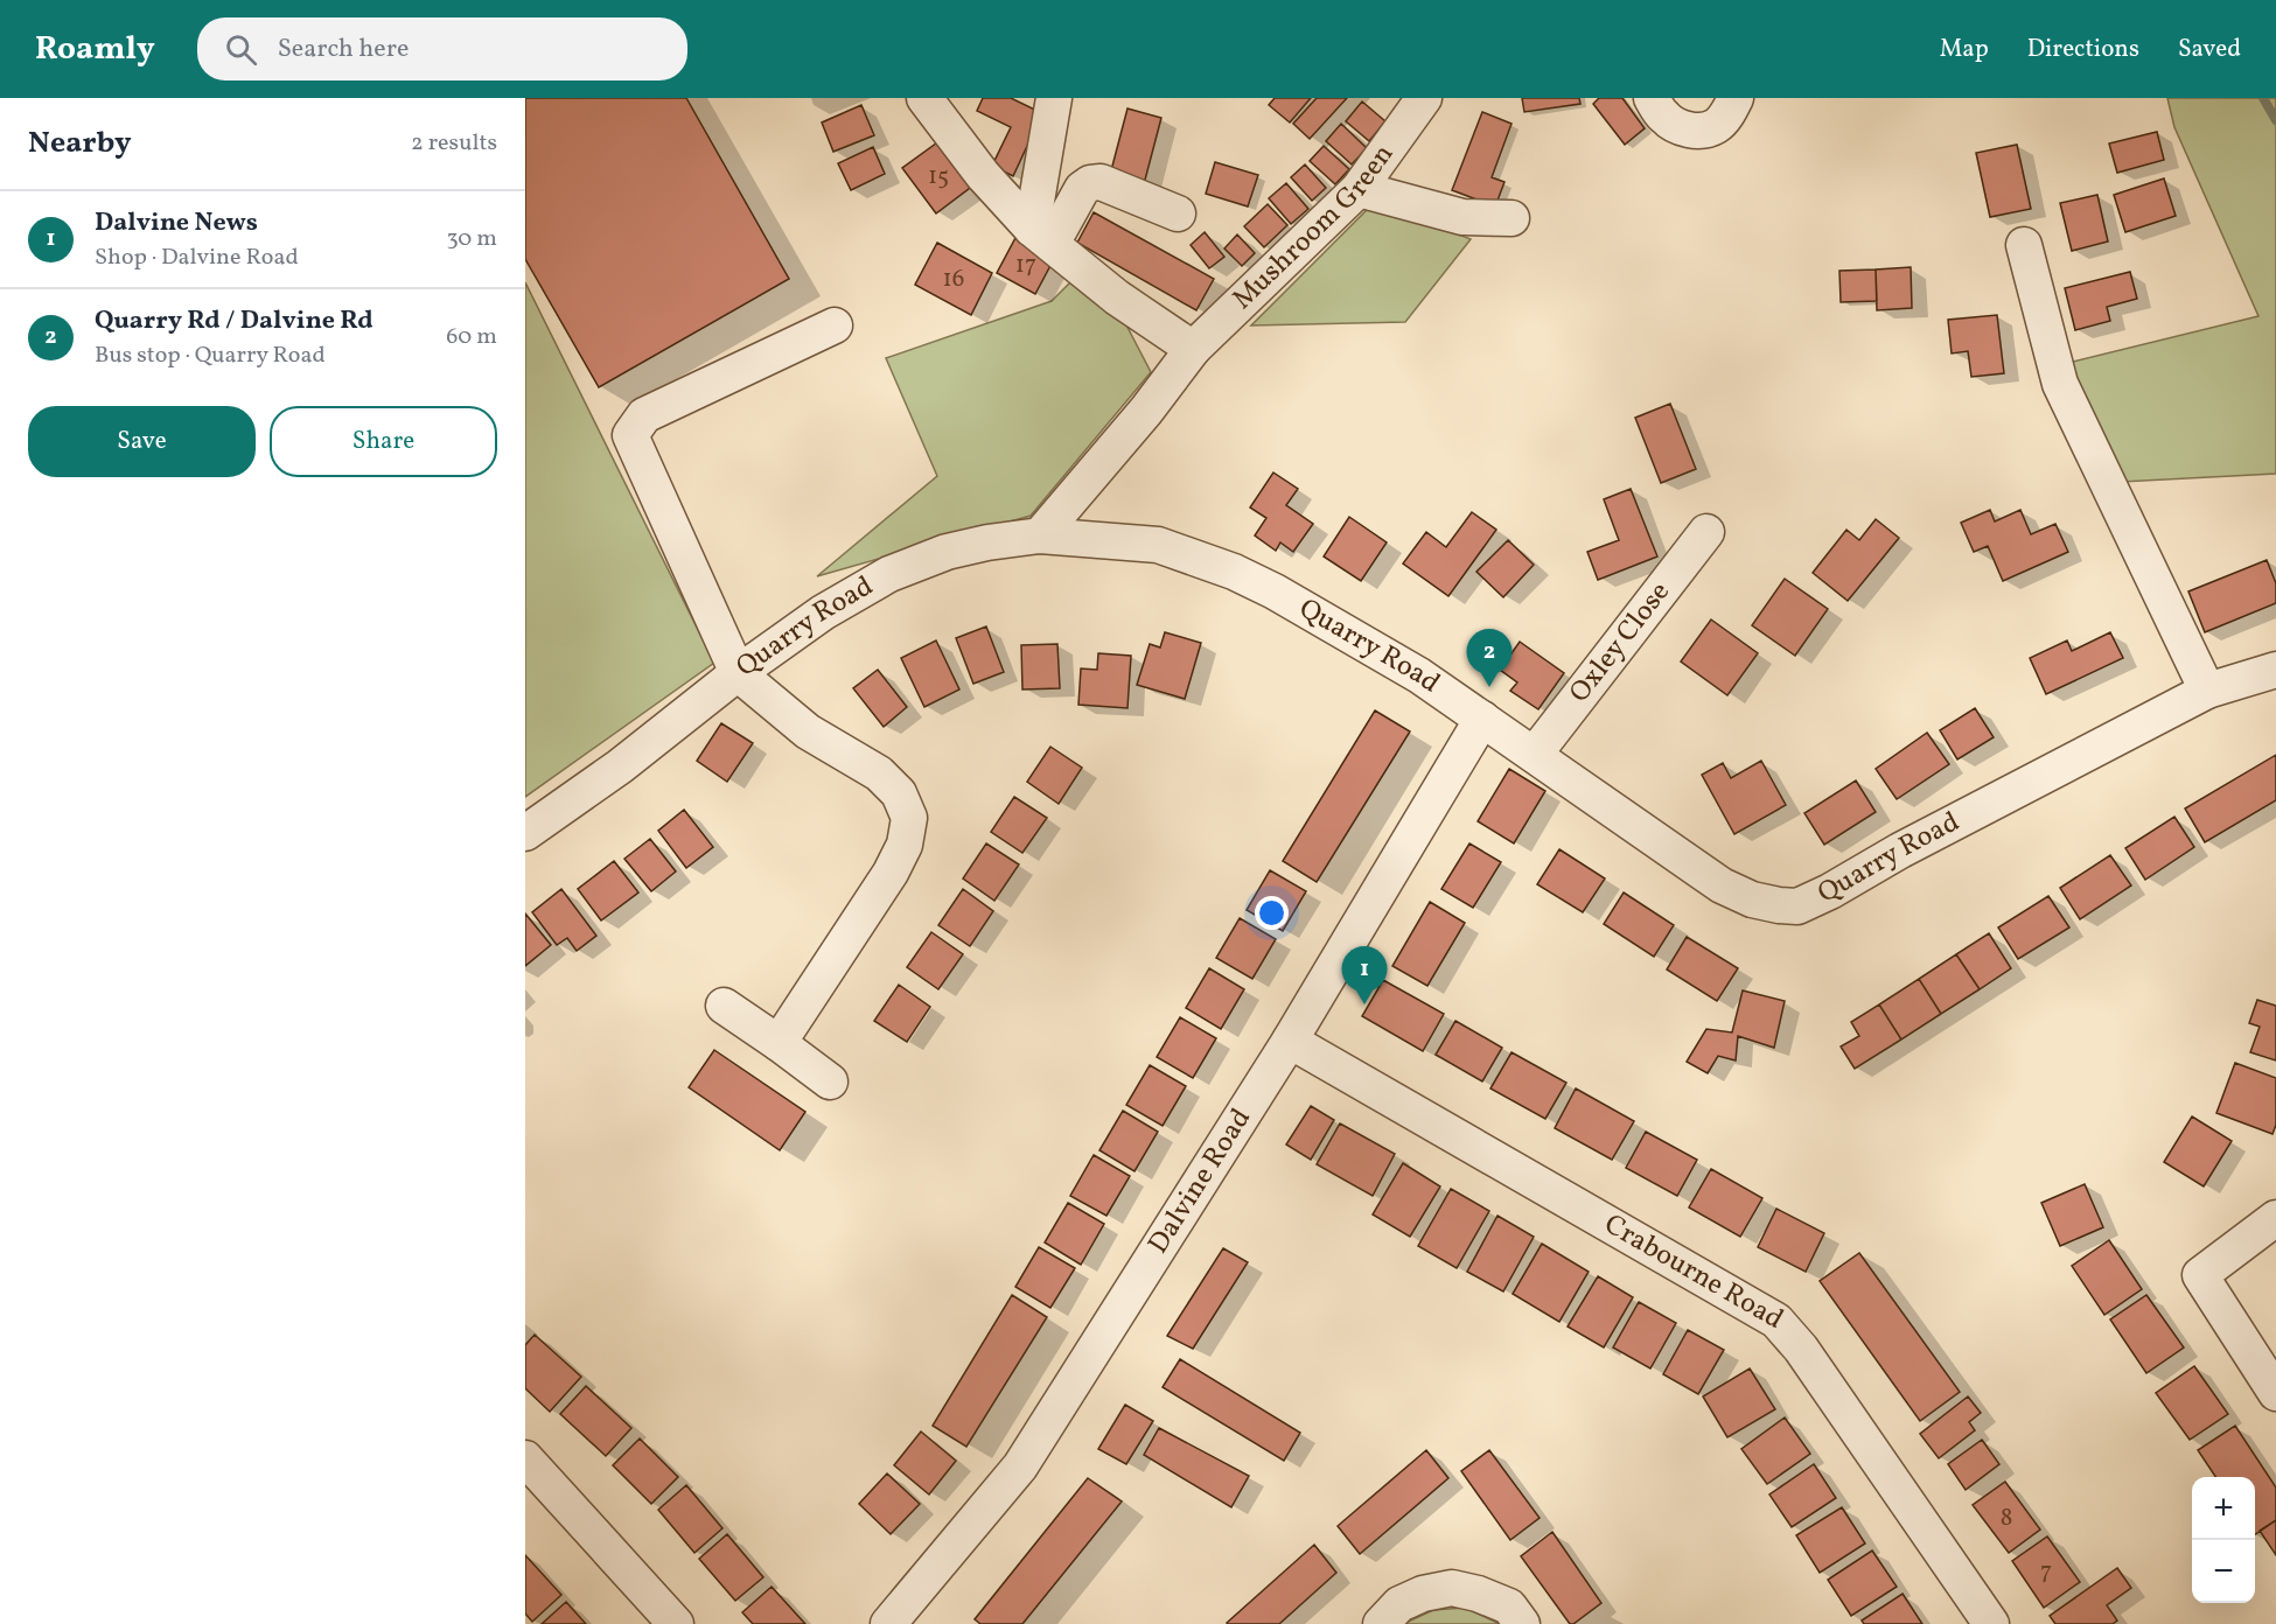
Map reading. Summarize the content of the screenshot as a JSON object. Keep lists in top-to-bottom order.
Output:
{
  "streets": {
    "street": [
      "Mushroom Green",
      "Quarry Road",
      "Oxley Close",
      "Dalvine Road",
      "Crabourne Road"
    ]
  },
  "crossings": [
    ["Mushroom Green", "Quarry Road"],
    ["Quarry Road", "Oxley Close"],
    ["Quarry Road", "Dalvine Road"],
    ["Dalvine Road", "Crabourne Road"]
  ],
  "house_numbers": [
    "15",
    "17",
    "16",
    "8",
    "7"
  ],
  "page": {
    "header": "Roamly",
    "search": "Search here",
    "nav": ["Map", "Directions", "Saved"],
    "heading": ["Nearby", "2 results"],
    "list": [
      {
        "mark": "1",
        "name": "Dalvine News",
        "note": "Shop · Dalvine Road",
        "value": "30 m"
      },
      {
        "mark": "2",
        "name": "Quarry Rd / Dalvine Rd",
        "note": "Bus stop · Quarry Road",
        "value": "60 m"
      }
    ],
    "buttons": ["Save", "Share"],
    "pins": ["2", "1"],
    "map_buttons": ["+", "−"]
  }
}
